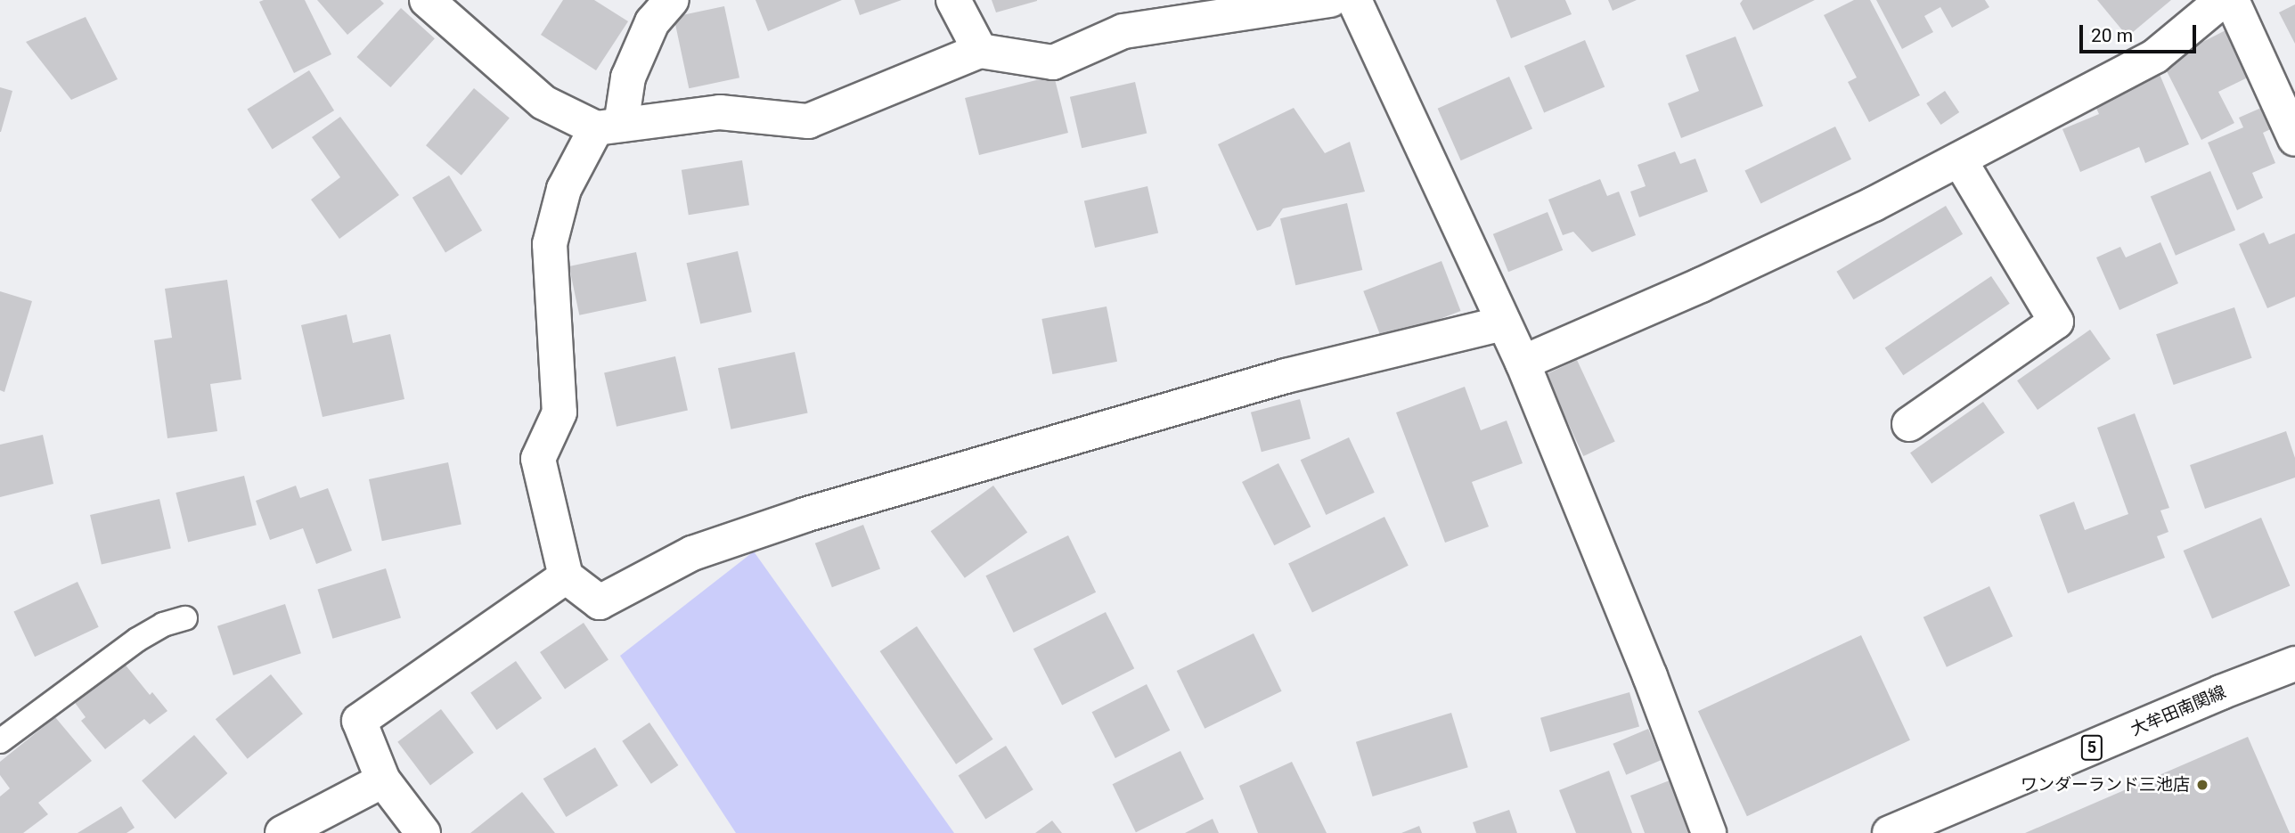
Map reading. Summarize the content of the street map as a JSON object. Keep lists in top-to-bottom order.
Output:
{
  "streets": {
    "street": ["大牟田南関線", "5"]
  },
  "places": ["ワンダーランド三池店"],
  "scale_bar": "20 m"
}
